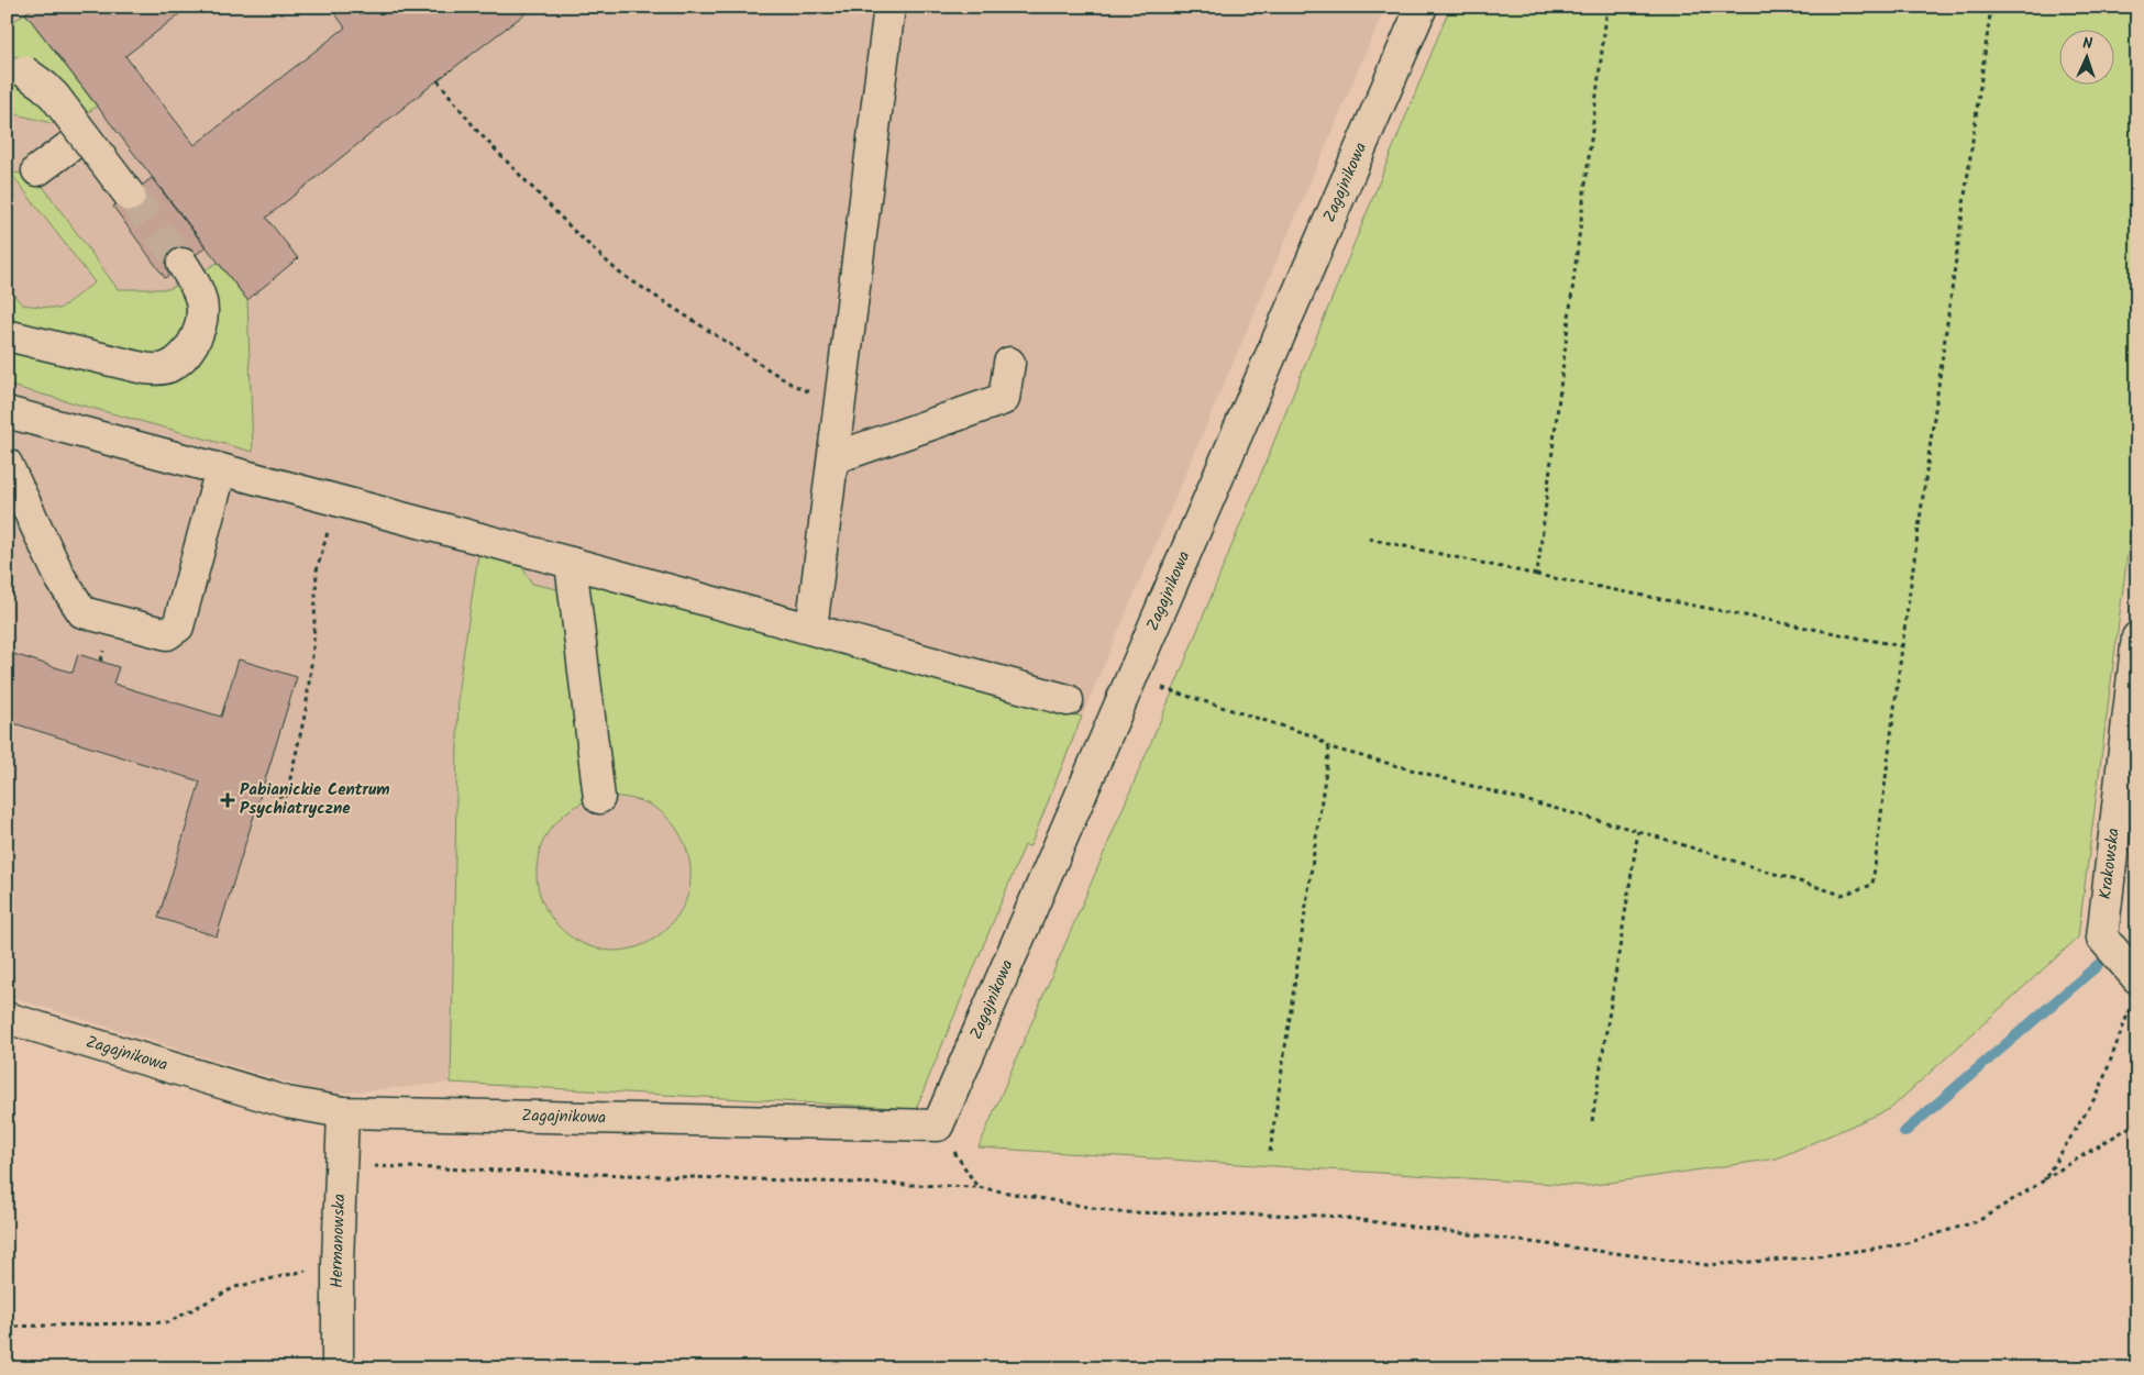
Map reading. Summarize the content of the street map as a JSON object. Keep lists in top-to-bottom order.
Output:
{
  "streets": {
    "street": ["Zagajnikowa", "Krakowska", "Hermanowska"]
  },
  "crossings": [
    ["Zagajnikowa", "Hermanowska"]
  ],
  "places": {
    "health": ["Pabianickie Centrum Psychiatryczne"]
  },
  "north": "top"
}
